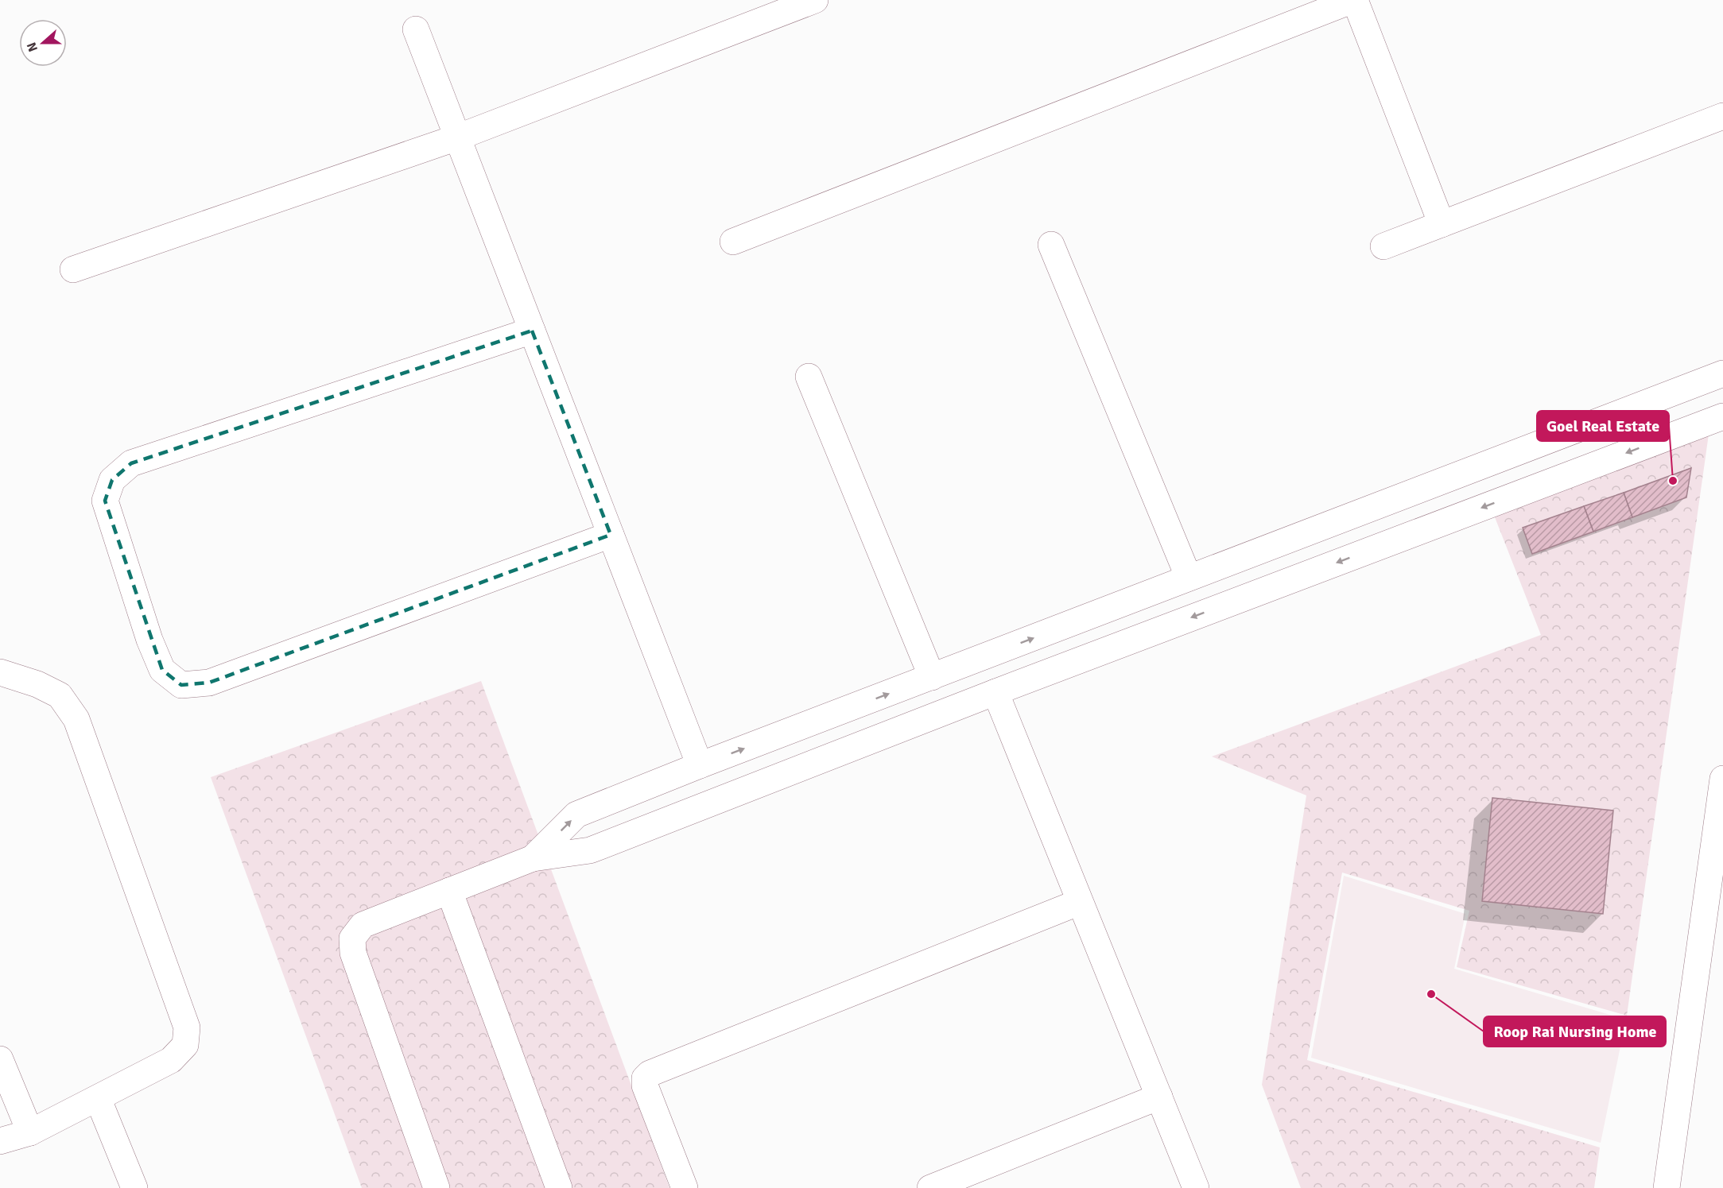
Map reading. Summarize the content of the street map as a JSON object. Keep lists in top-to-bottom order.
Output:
{
  "places": ["Goel Real Estate", "Roop Rai Nursing Home"],
  "north": "left"
}
